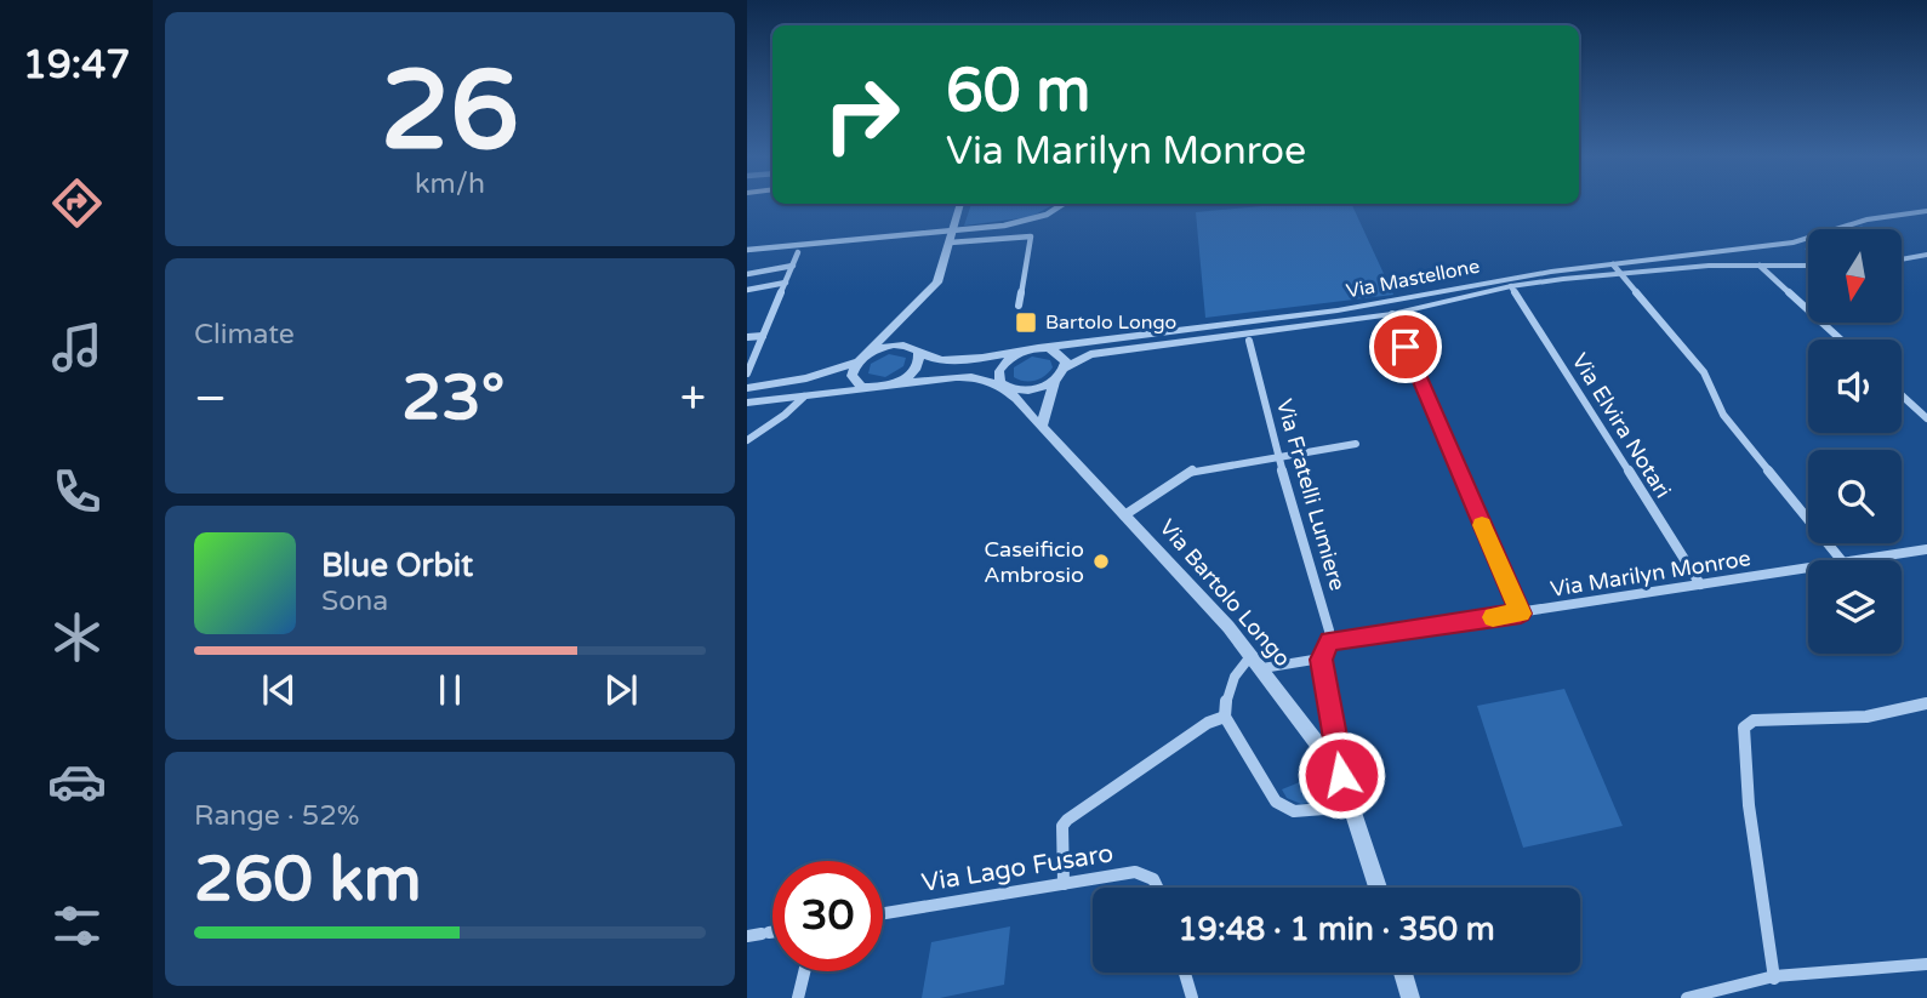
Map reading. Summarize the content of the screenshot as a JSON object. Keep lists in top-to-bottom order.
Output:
{
  "streets": {
    "street": [
      "Via Mastellone",
      "Via Elvira Notari",
      "Via Fratelli Lumiere",
      "Via Marilyn Monroe",
      "Via Bartolo Longo",
      "Via Lago Fusaro"
    ]
  },
  "crossings": [
    ["Via Mastellone", "Via Elvira Notari"],
    ["Via Mastellone", "Via Bartolo Longo"],
    ["Via Elvira Notari", "Via Marilyn Monroe"],
    ["Via Fratelli Lumiere", "Via Marilyn Monroe"]
  ],
  "places": {
    "transit": ["Bartolo Longo"],
    "other": ["Caseificio Ambrosio"]
  },
  "north": "bottom",
  "page": {
    "tabs": "19:47",
    "tile": [
      ["26", "km/h"],
      "Climate",
      ["Range · 52%", "260 km"]
    ],
    "turn": ["60 m", "Via Marilyn Monroe"],
    "heat": ["−", "23°", "+"],
    "song": ["Blue Orbit", "Sona"],
    "limit": "30",
    "trip": "19:48 · 1 min · 350 m"
  }
}
